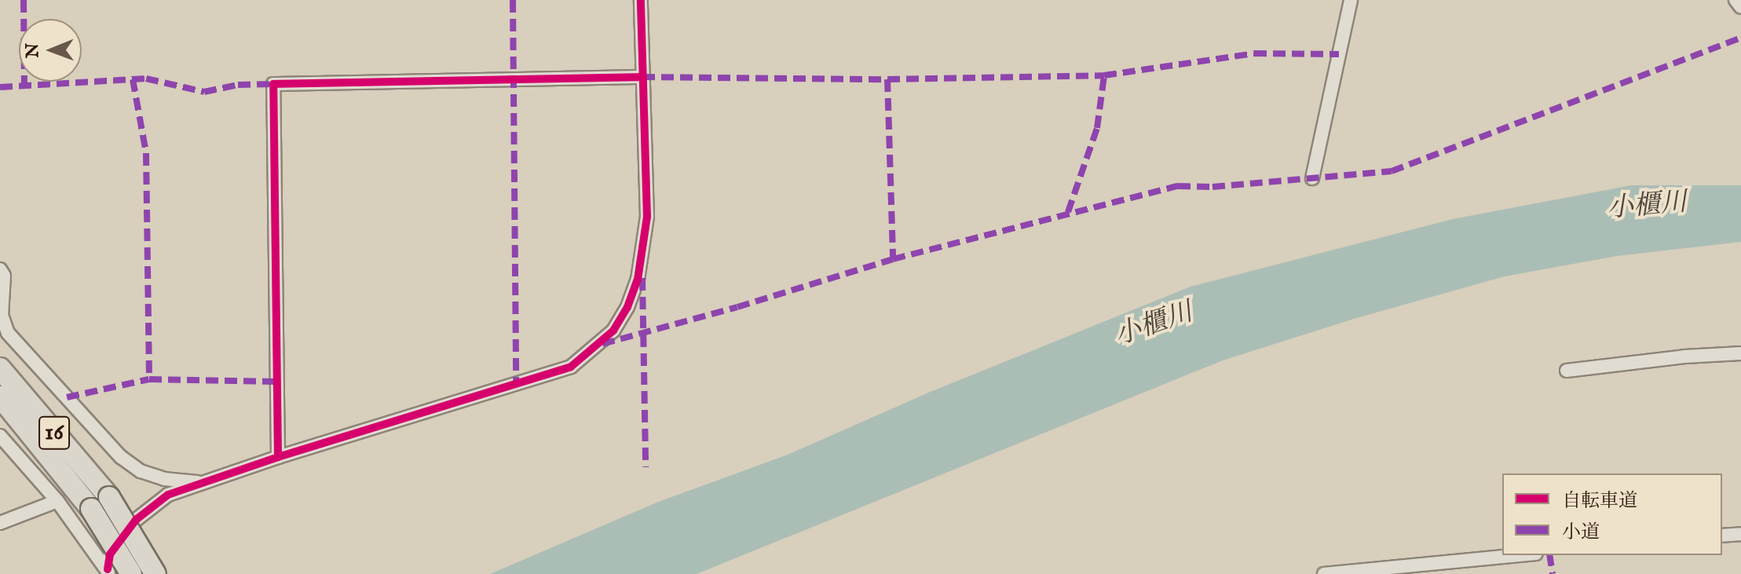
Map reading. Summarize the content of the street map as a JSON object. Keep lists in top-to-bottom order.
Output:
{
  "streets": {
    "highway": ["16"]
  },
  "water": ["小櫃川"],
  "legend": ["自転車道", "小道"],
  "north": "left"
}
